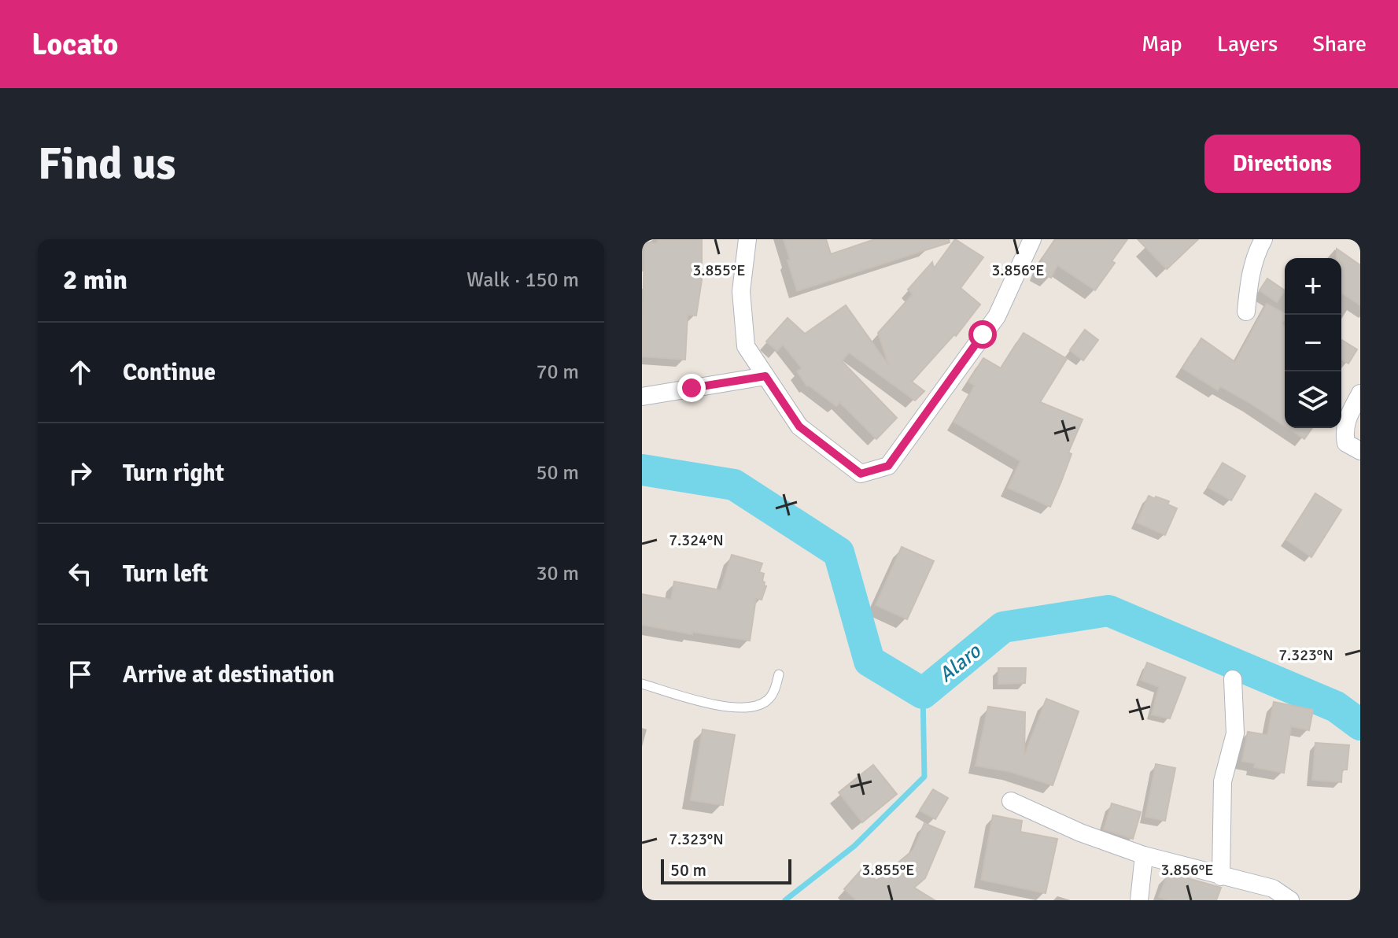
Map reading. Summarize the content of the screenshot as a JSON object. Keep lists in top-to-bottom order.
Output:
{
  "water": ["Alaro"],
  "scale_bar": "50 m",
  "page": {
    "header": "Locato",
    "nav": ["Map", "Layers", "Share"],
    "buttons": "Directions",
    "title": "Find us",
    "heading": ["2 min", "Walk · 150 m"],
    "map_buttons": ["+", "−"],
    "list": [
      ["Continue", "70 m"],
      ["Turn right", "50 m"],
      ["Turn left", "30 m"],
      "Arrive at destination"
    ],
    "scale": "50 m"
  },
  "coordinates": [
    "3.855°E",
    "3.856°E",
    "7.324°N",
    "7.323°N"
  ]
}
